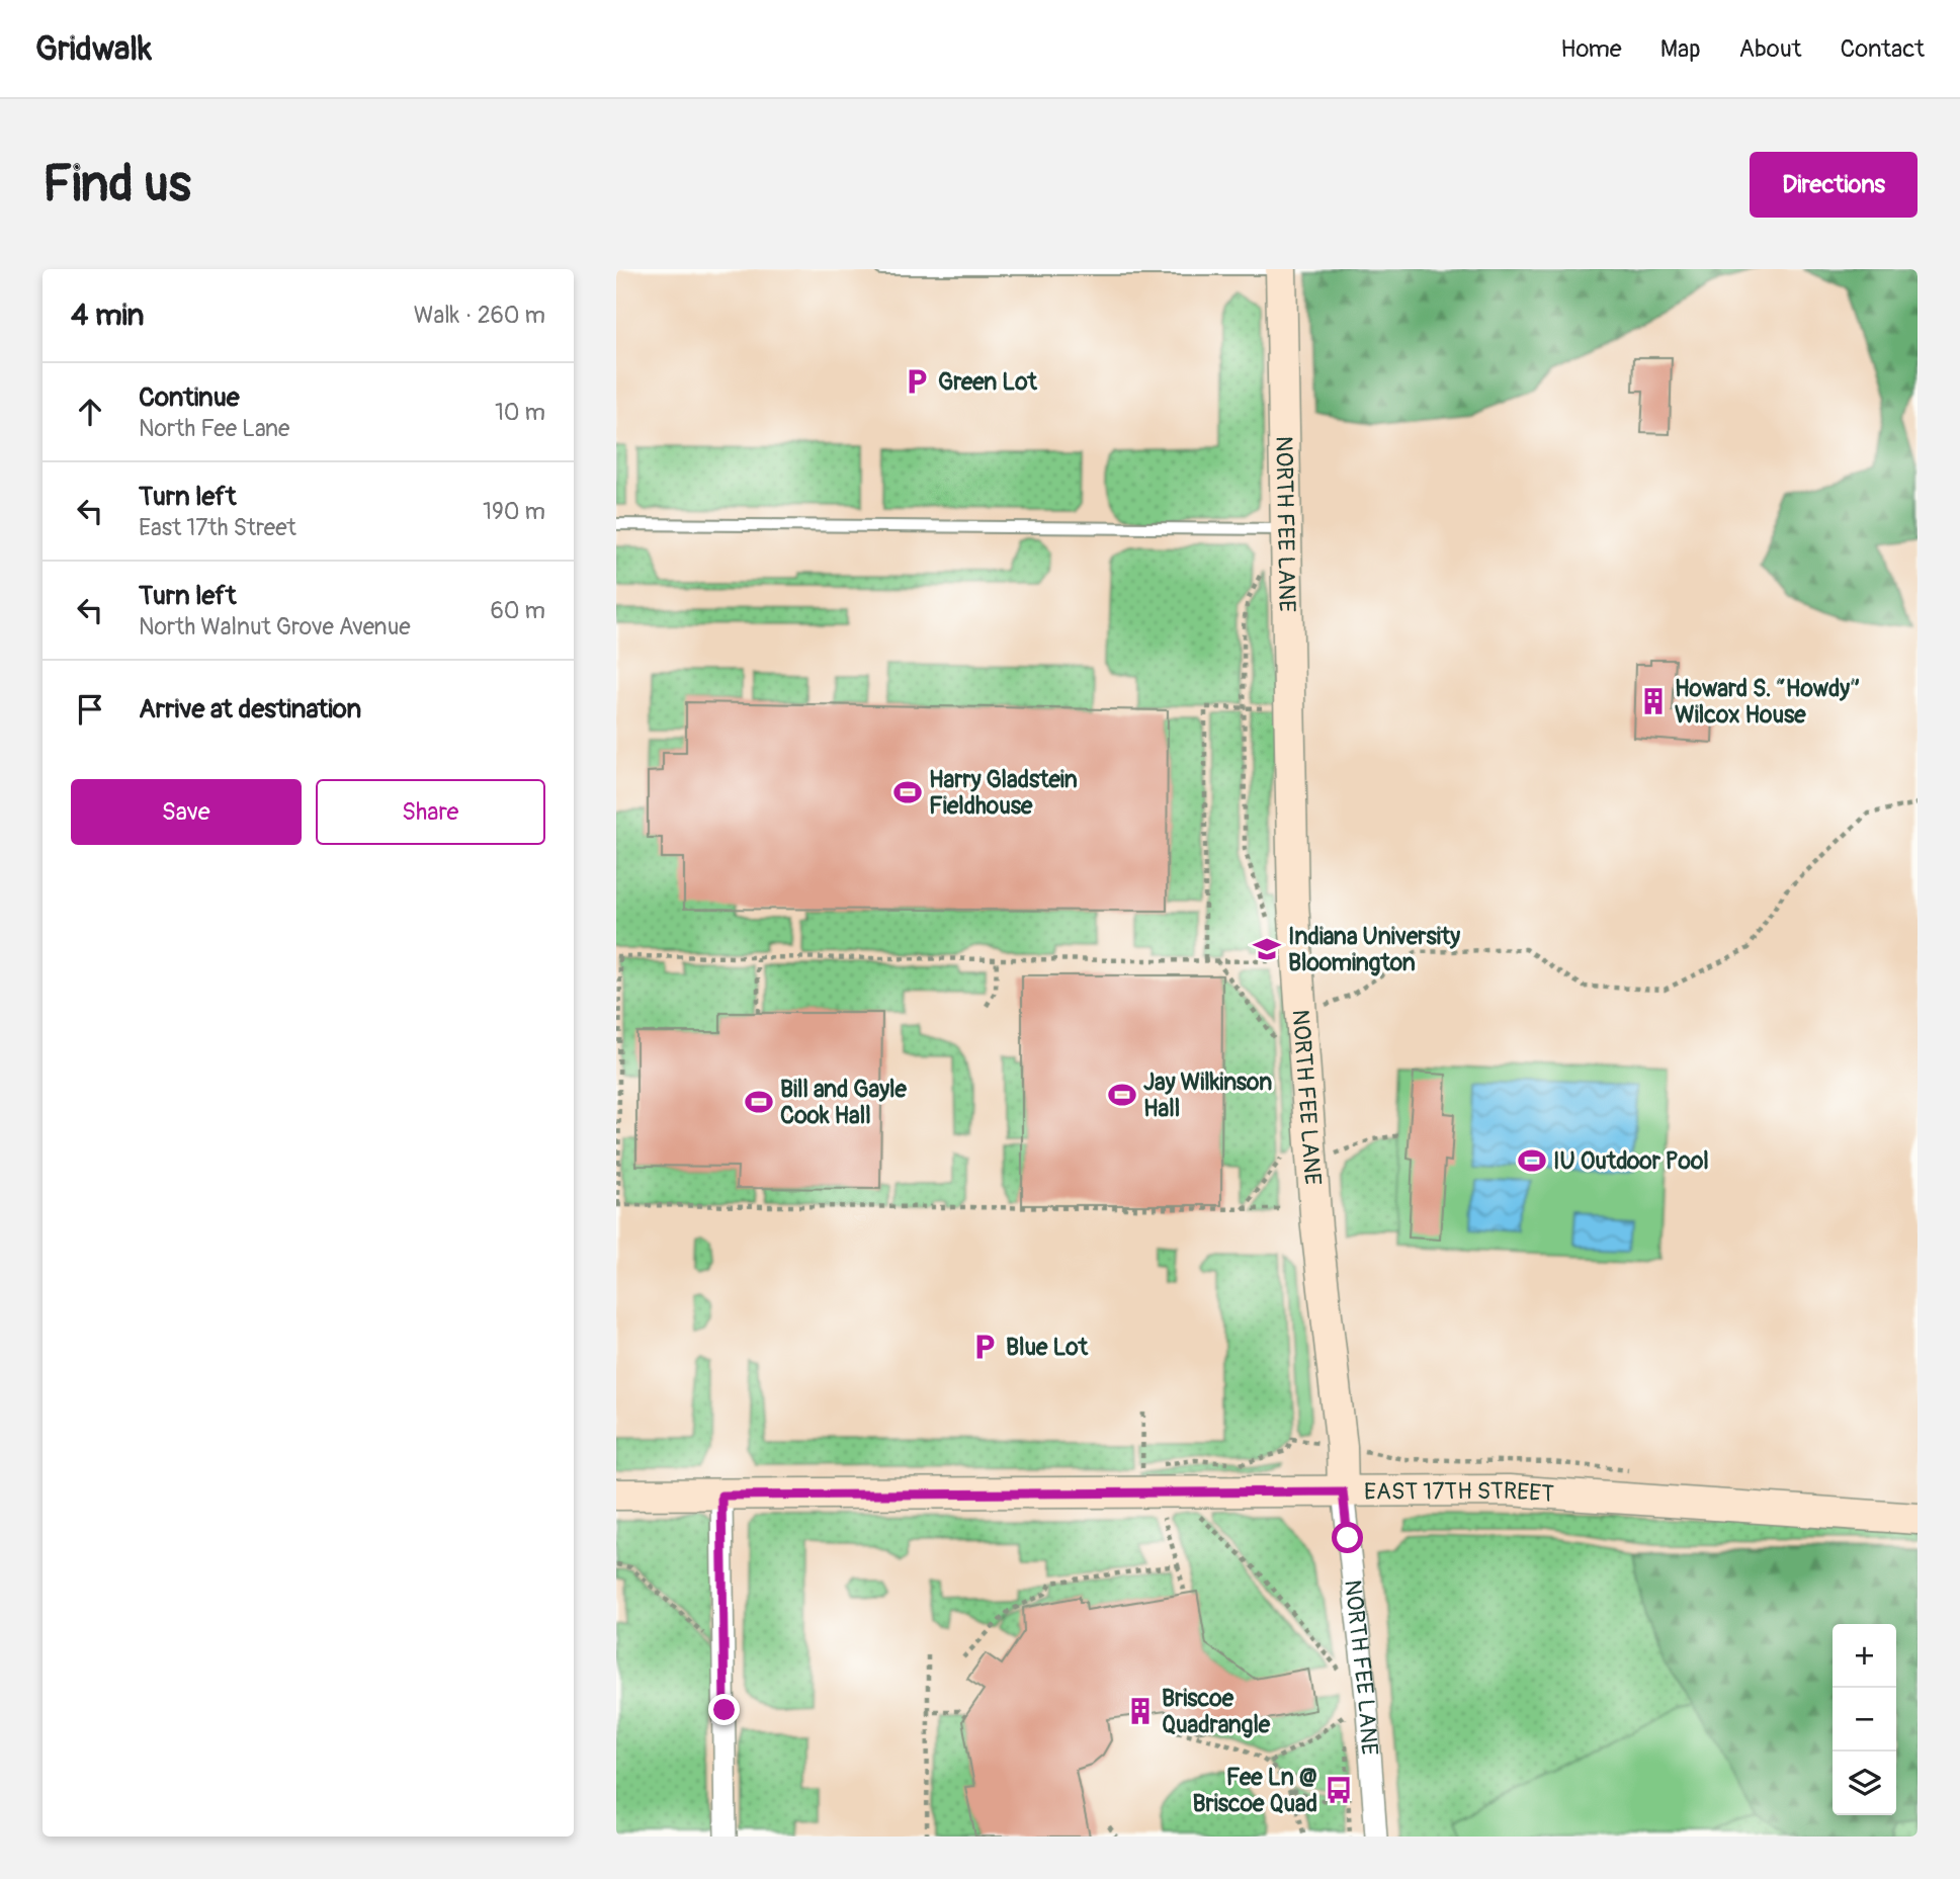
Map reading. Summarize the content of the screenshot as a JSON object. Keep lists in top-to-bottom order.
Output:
{
  "streets": {
    "main road": ["NORTH FEE LANE", "EAST 17TH STREET"]
  },
  "crossings": [
    ["NORTH FEE LANE", "EAST 17TH STREET"]
  ],
  "places": {
    "parking": ["Green Lot", "Blue Lot"],
    "building": ["Howard S. “Howdy” Wilcox House", "Briscoe Quadrangle"],
    "sports": [
      "Harry Gladstein Fieldhouse",
      "Jay Wilkinson Hall",
      "Bill and Gayle Cook Hall",
      "IU Outdoor Pool"
    ],
    "school or university": ["Indiana University Bloomington"],
    "bus stop": ["Fee Ln @ Briscoe Quad"]
  },
  "page": {
    "header": "Gridwalk",
    "nav": [
      "Home",
      "Map",
      "About",
      "Contact"
    ],
    "buttons": [
      "Directions",
      ["Save", "Share"]
    ],
    "title": "Find us",
    "heading": ["4 min", "Walk · 260 m"],
    "list": [
      ["Continue", "North Fee Lane", "10 m"],
      ["Turn left", "East 17th Street", "190 m"],
      ["Turn left", "North Walnut Grove Avenue", "60 m"],
      "Arrive at destination"
    ],
    "map_buttons": ["+", "−"]
  }
}
